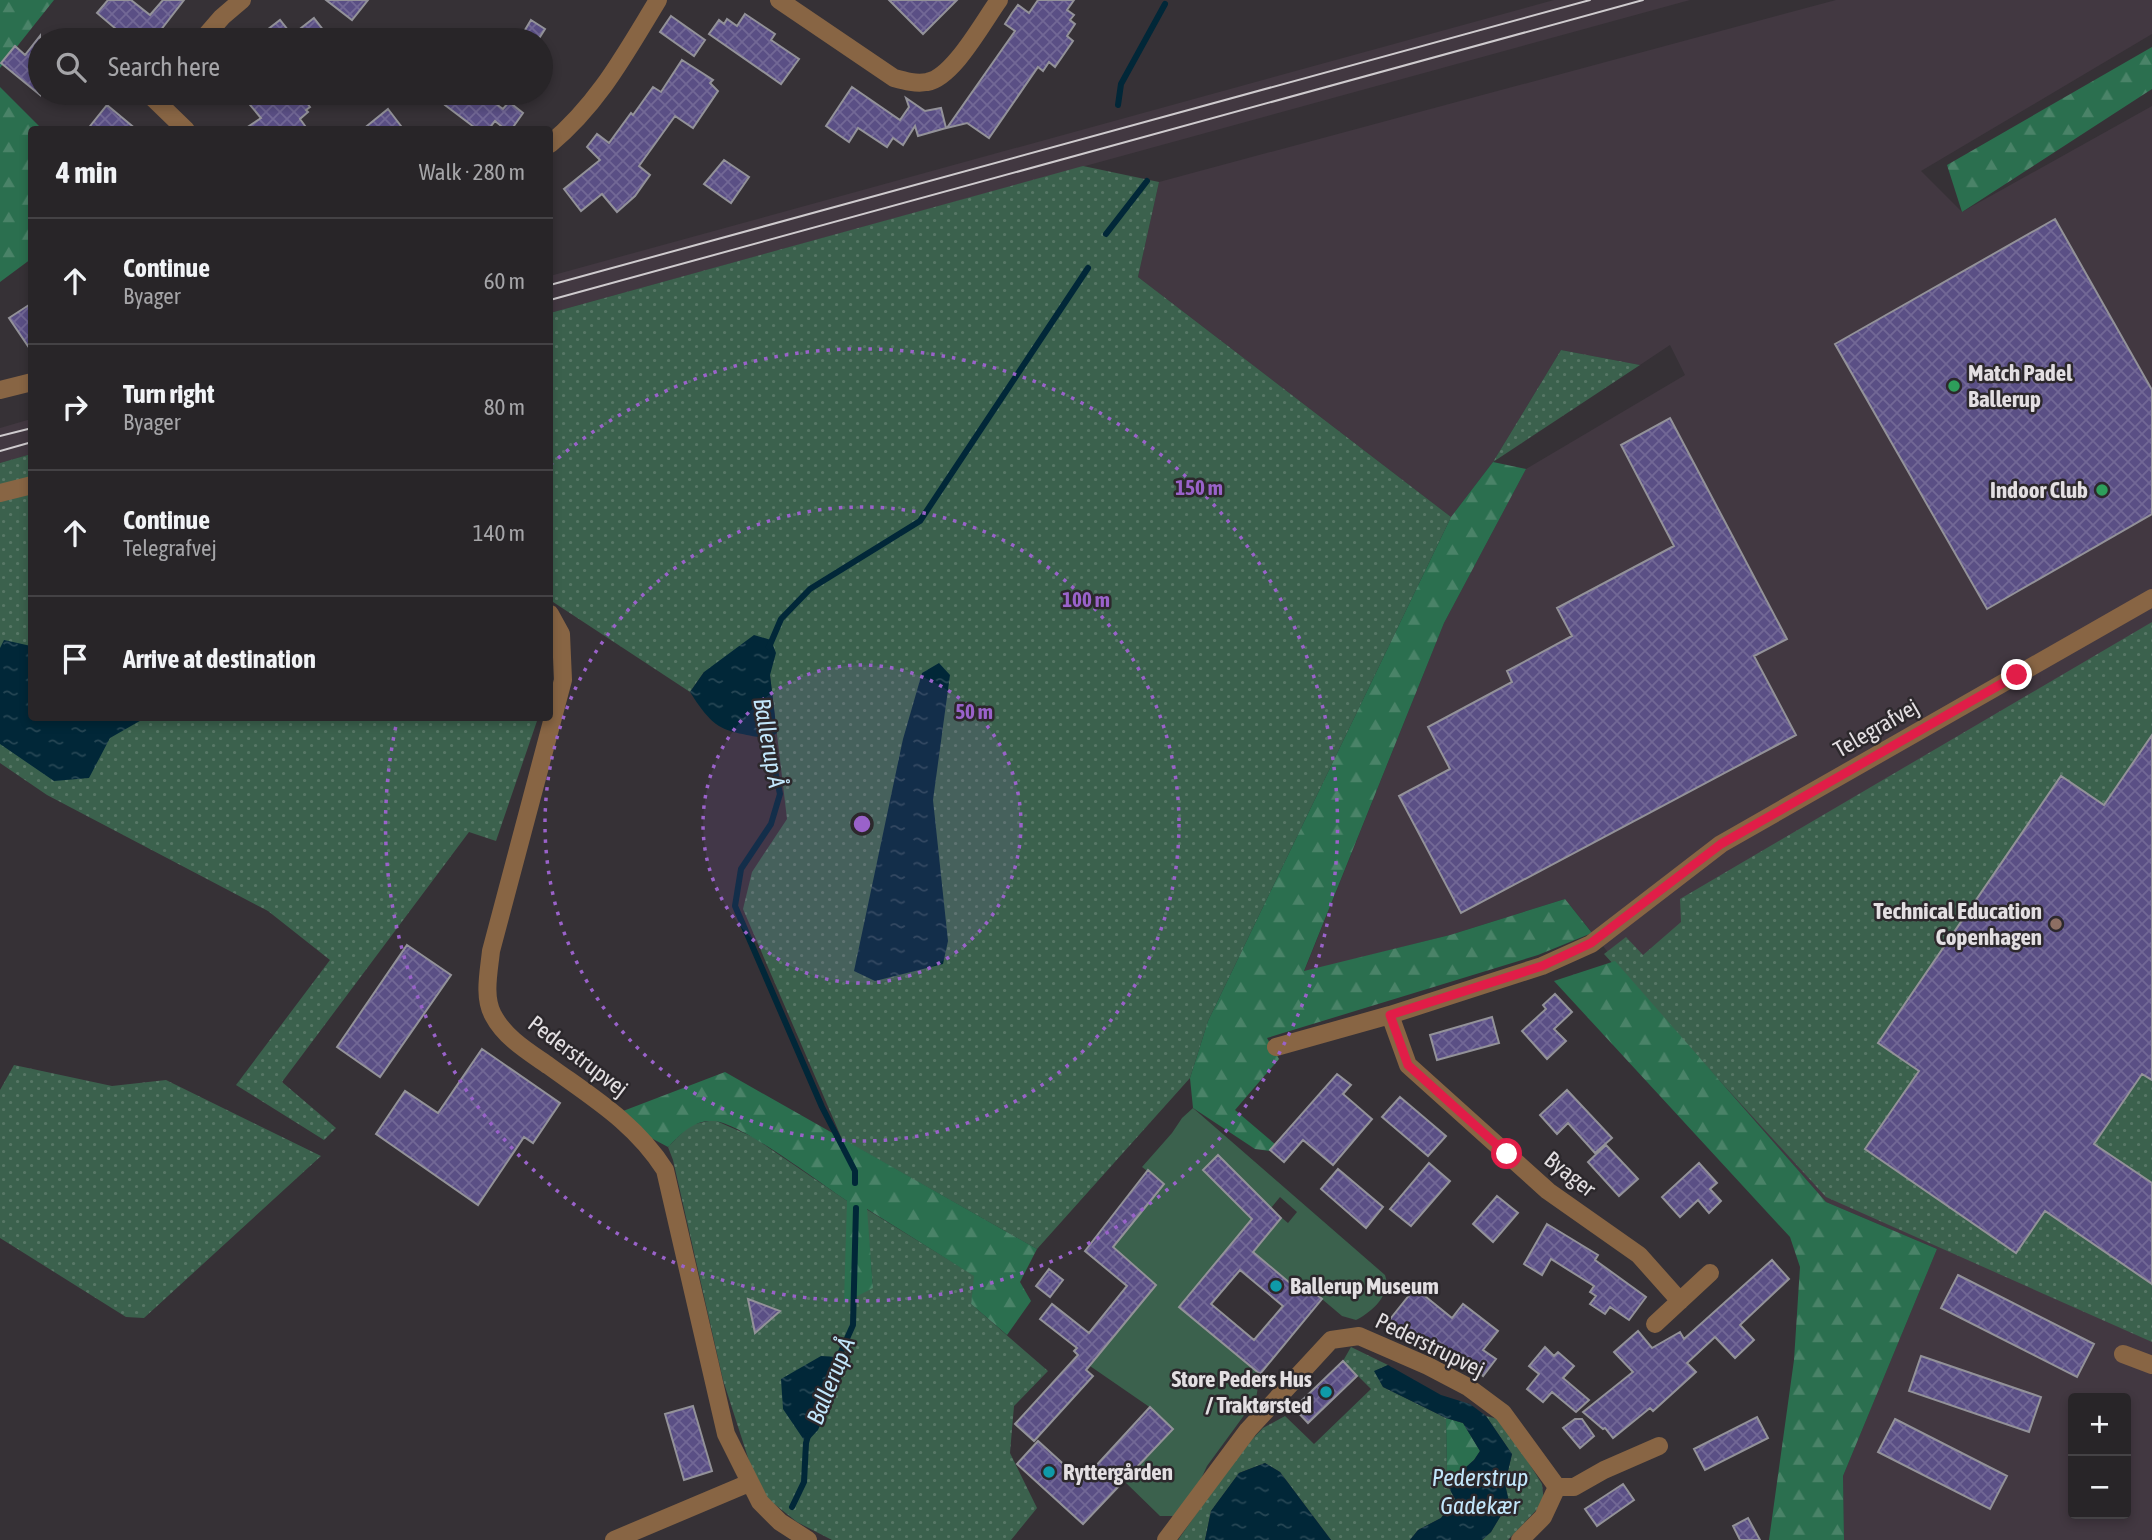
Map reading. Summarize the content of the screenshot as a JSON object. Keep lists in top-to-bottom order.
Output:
{
  "streets": {
    "street": ["Telegrafvej", "Pederstrupvej", "Byager"]
  },
  "crossings": [
    ["Telegrafvej", "Byager"]
  ],
  "water": ["Ballerup Å", "Pederstrup Gadekær"],
  "places": [
    "Match Padel Ballerup",
    "Indoor Club",
    "Technical Education Copenhagen",
    "Ballerup Museum",
    "Store Peders Hus / Traktørsted",
    "Ryttergården"
  ],
  "page": {
    "search": "Search here",
    "heading": ["4 min", "Walk · 280 m"],
    "list": [
      ["Continue", "Byager", "60 m"],
      ["Turn right", "Byager", "80 m"],
      ["Continue", "Telegrafvej", "140 m"],
      "Arrive at destination"
    ],
    "map_buttons": ["+", "−"]
  },
  "rings": ["150 m", "100 m", "50 m"]
}
